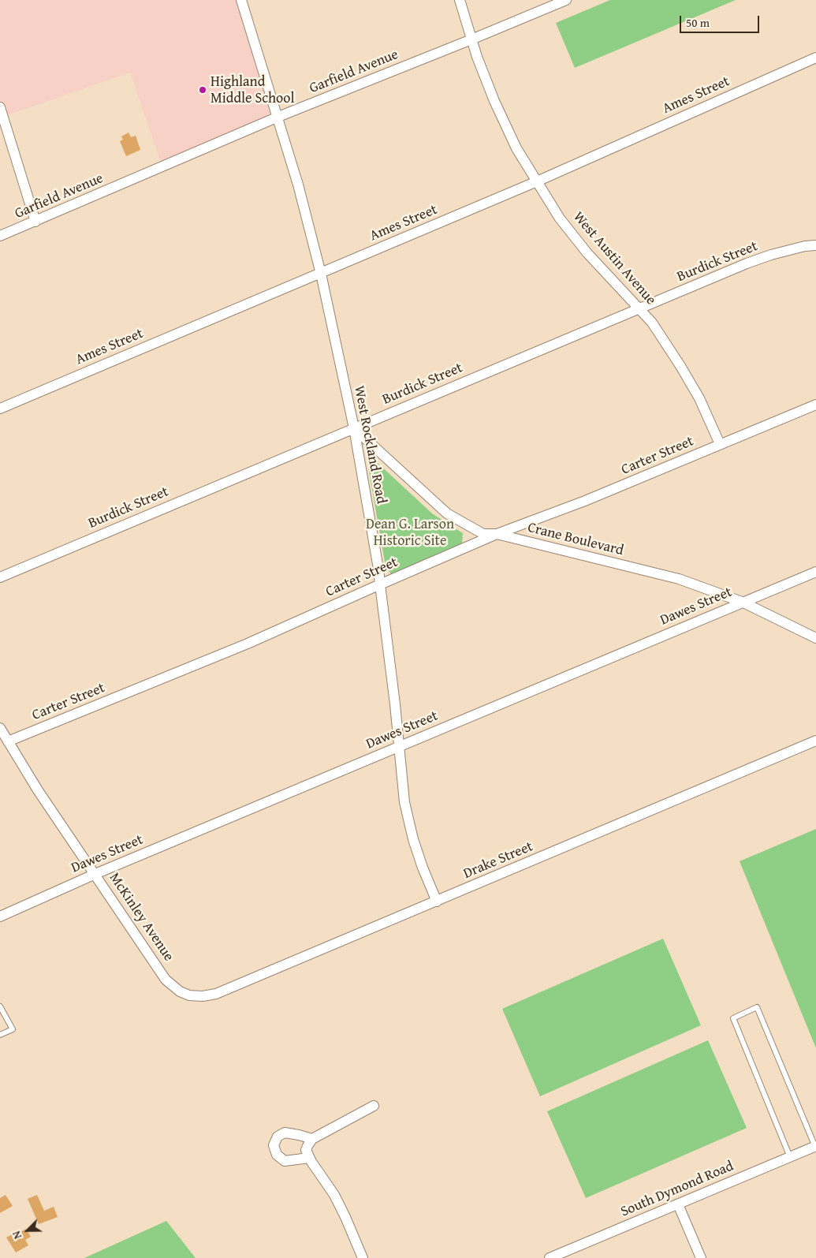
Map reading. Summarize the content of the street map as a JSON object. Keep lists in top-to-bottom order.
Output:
{
  "streets": {
    "street": [
      "Garfield Avenue",
      "Ames Street",
      "West Austin Avenue",
      "Burdick Street",
      "West Rockland Road",
      "Carter Street",
      "Crane Boulevard",
      "Dawes Street",
      "Drake Street",
      "McKinley Avenue",
      "South Dymond Road"
    ]
  },
  "crossings": [
    ["Garfield Avenue", "West Austin Avenue"],
    ["Garfield Avenue", "West Rockland Road"],
    ["Ames Street", "West Austin Avenue"],
    ["Ames Street", "West Rockland Road"],
    ["West Austin Avenue", "Burdick Street"],
    ["West Austin Avenue", "Carter Street"],
    ["Burdick Street", "West Rockland Road"],
    ["Burdick Street", "Crane Boulevard"],
    ["West Rockland Road", "Carter Street"],
    ["West Rockland Road", "Crane Boulevard"],
    ["West Rockland Road", "Dawes Street"],
    ["West Rockland Road", "Drake Street"],
    ["Carter Street", "Crane Boulevard"],
    ["Carter Street", "McKinley Avenue"],
    ["Crane Boulevard", "Dawes Street"],
    ["Dawes Street", "McKinley Avenue"],
    ["Drake Street", "McKinley Avenue"]
  ],
  "parks": ["Dean G. Larson Historic Site"],
  "places": ["Highland Middle School"],
  "scale_bar": "50 m",
  "north": "bottom left"
}
